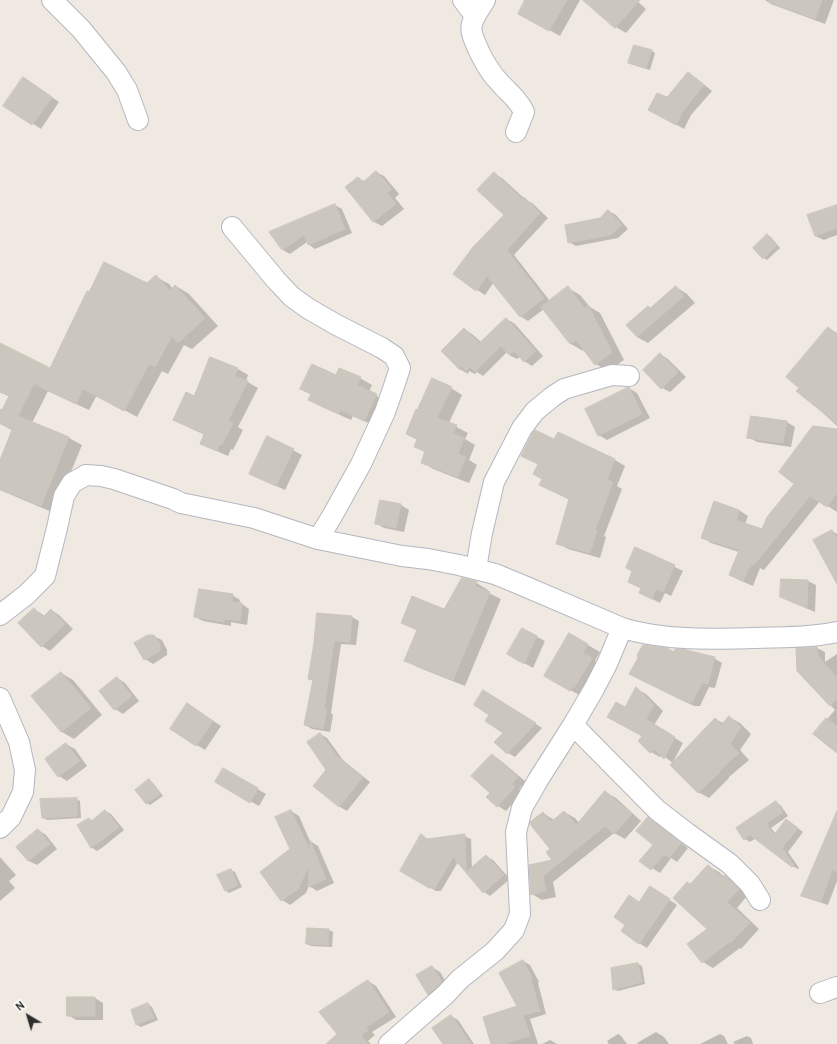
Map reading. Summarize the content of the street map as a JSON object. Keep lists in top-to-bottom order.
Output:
{
  "north": "top left"
}
